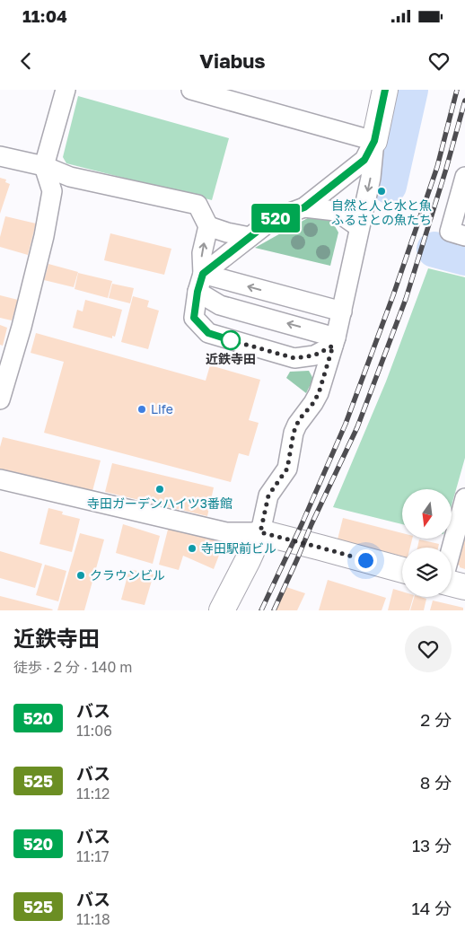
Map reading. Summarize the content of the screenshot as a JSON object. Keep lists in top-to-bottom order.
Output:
{
  "places": [
    "自然と人と水と魚 ふるさとの魚たち",
    "近鉄寺田",
    "Life",
    "寺田ガーデンハイツ3番館",
    "寺田駅前ビル",
    "クラウンビル"
  ],
  "lines": ["bus line 520"],
  "north": "bottom",
  "page": {
    "status": "11:04",
    "header": "Viabus",
    "on_map": "520",
    "heading": ["近鉄寺田", "徒歩 · 2 分 · 140 m"],
    "list": [
      {
        "mark": "520",
        "name": "バス",
        "note": "11:06",
        "value": "2 分"
      },
      {
        "mark": "525",
        "name": "バス",
        "note": "11:12",
        "value": "8 分"
      },
      {
        "mark": "520",
        "name": "バス",
        "note": "11:17",
        "value": "13 分"
      },
      {
        "mark": "525",
        "name": "バス",
        "note": "11:18",
        "value": "14 分"
      }
    ]
  }
}
